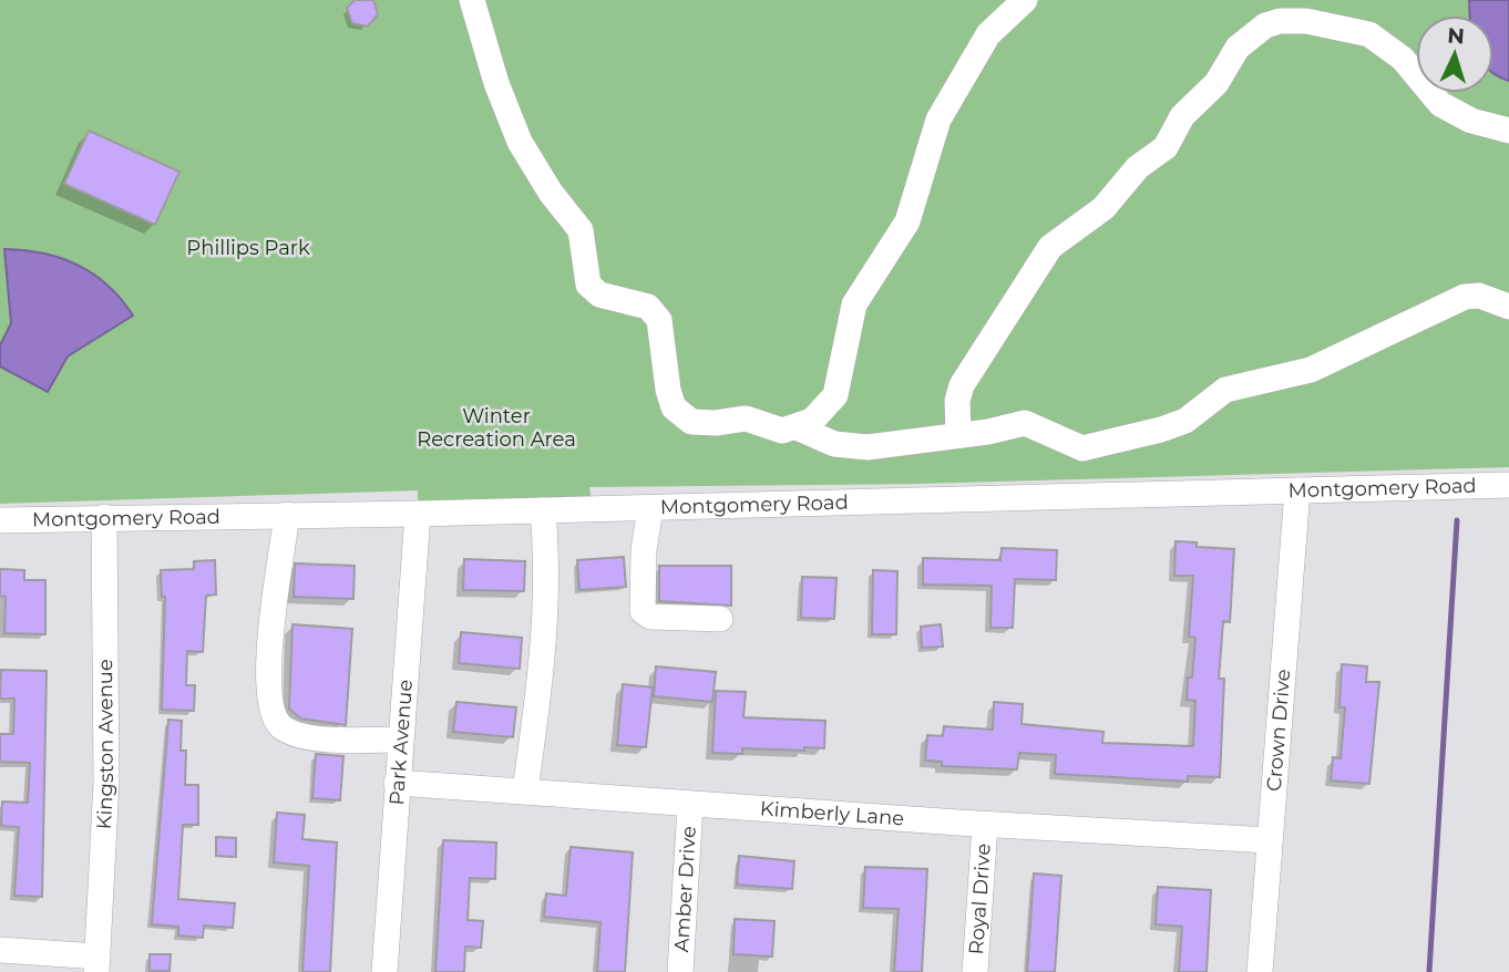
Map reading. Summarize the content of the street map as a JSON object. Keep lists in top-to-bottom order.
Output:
{
  "streets": {
    "street": [
      "Montgomery Road",
      "Crown Drive",
      "Park Avenue",
      "Kingston Avenue",
      "Kimberly Lane",
      "Amber Drive",
      "Royal Drive"
    ]
  },
  "crossings": [
    ["Montgomery Road", "Crown Drive"],
    ["Montgomery Road", "Park Avenue"],
    ["Montgomery Road", "Kingston Avenue"],
    ["Crown Drive", "Kimberly Lane"],
    ["Park Avenue", "Kimberly Lane"],
    ["Kimberly Lane", "Amber Drive"],
    ["Kimberly Lane", "Royal Drive"]
  ],
  "parks": ["Phillips Park", "Winter Recreation Area"],
  "north": "top"
}
